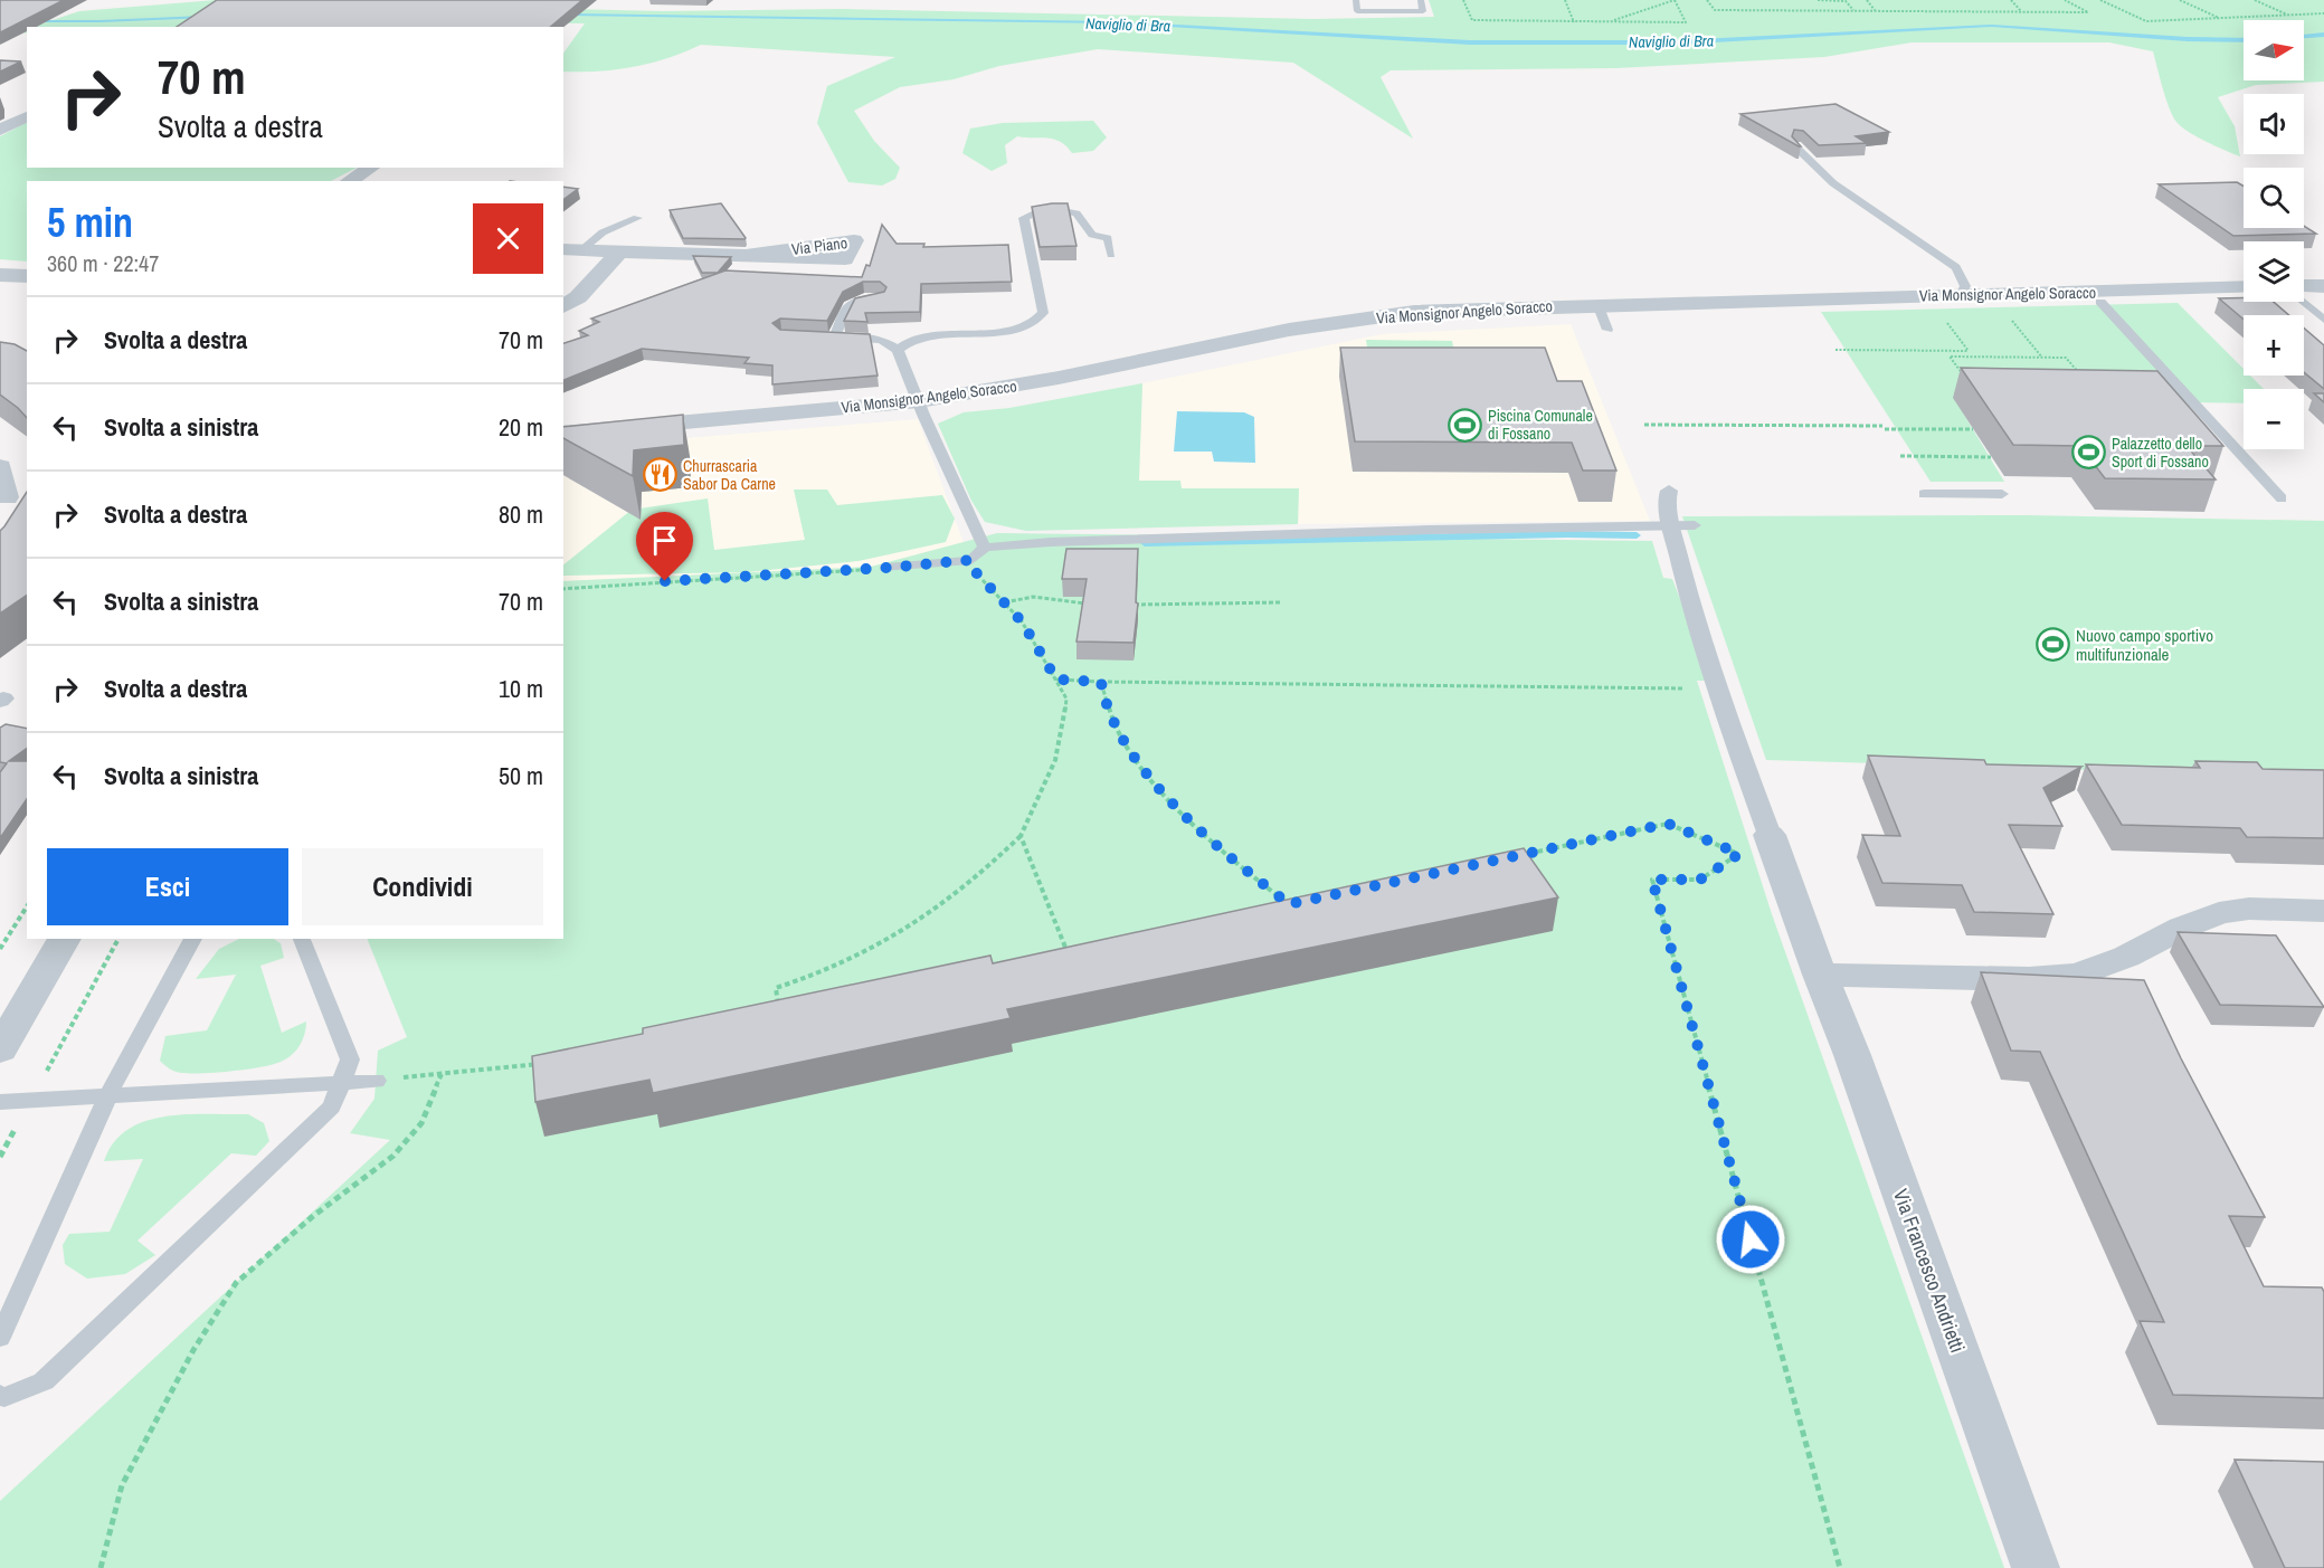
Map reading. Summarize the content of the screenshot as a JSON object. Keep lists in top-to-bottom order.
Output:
{
  "streets": {
    "street": ["Via Monsignor Angelo Soracco", "Via Francesco Andrietti"]
  },
  "water": ["Naviglio di Bra"],
  "places": {
    "sports": ["Piscina Comunale di Fossano", "Palazzetto dello Sport di Fossano", "Nuovo campo sportivo multifunzionale"],
    "restaurant": ["Churrascaria Sabor Da Carne"]
  },
  "north": "right",
  "page": {
    "map_buttons": ["+", "−"],
    "turn": ["70 m", "Svolta a destra"],
    "heading": ["5 min", "360 m · 22:47"],
    "list": [
      {
        "name": "Svolta a destra",
        "value": "70 m"
      },
      {
        "name": "Svolta a sinistra",
        "value": "20 m"
      },
      {
        "name": "Svolta a destra",
        "value": "80 m"
      },
      {
        "name": "Svolta a sinistra",
        "value": "70 m"
      },
      {
        "name": "Svolta a destra",
        "value": "10 m"
      },
      {
        "name": "Svolta a sinistra",
        "value": "50 m"
      }
    ],
    "buttons": ["Esci", "Condividi"]
  }
}
